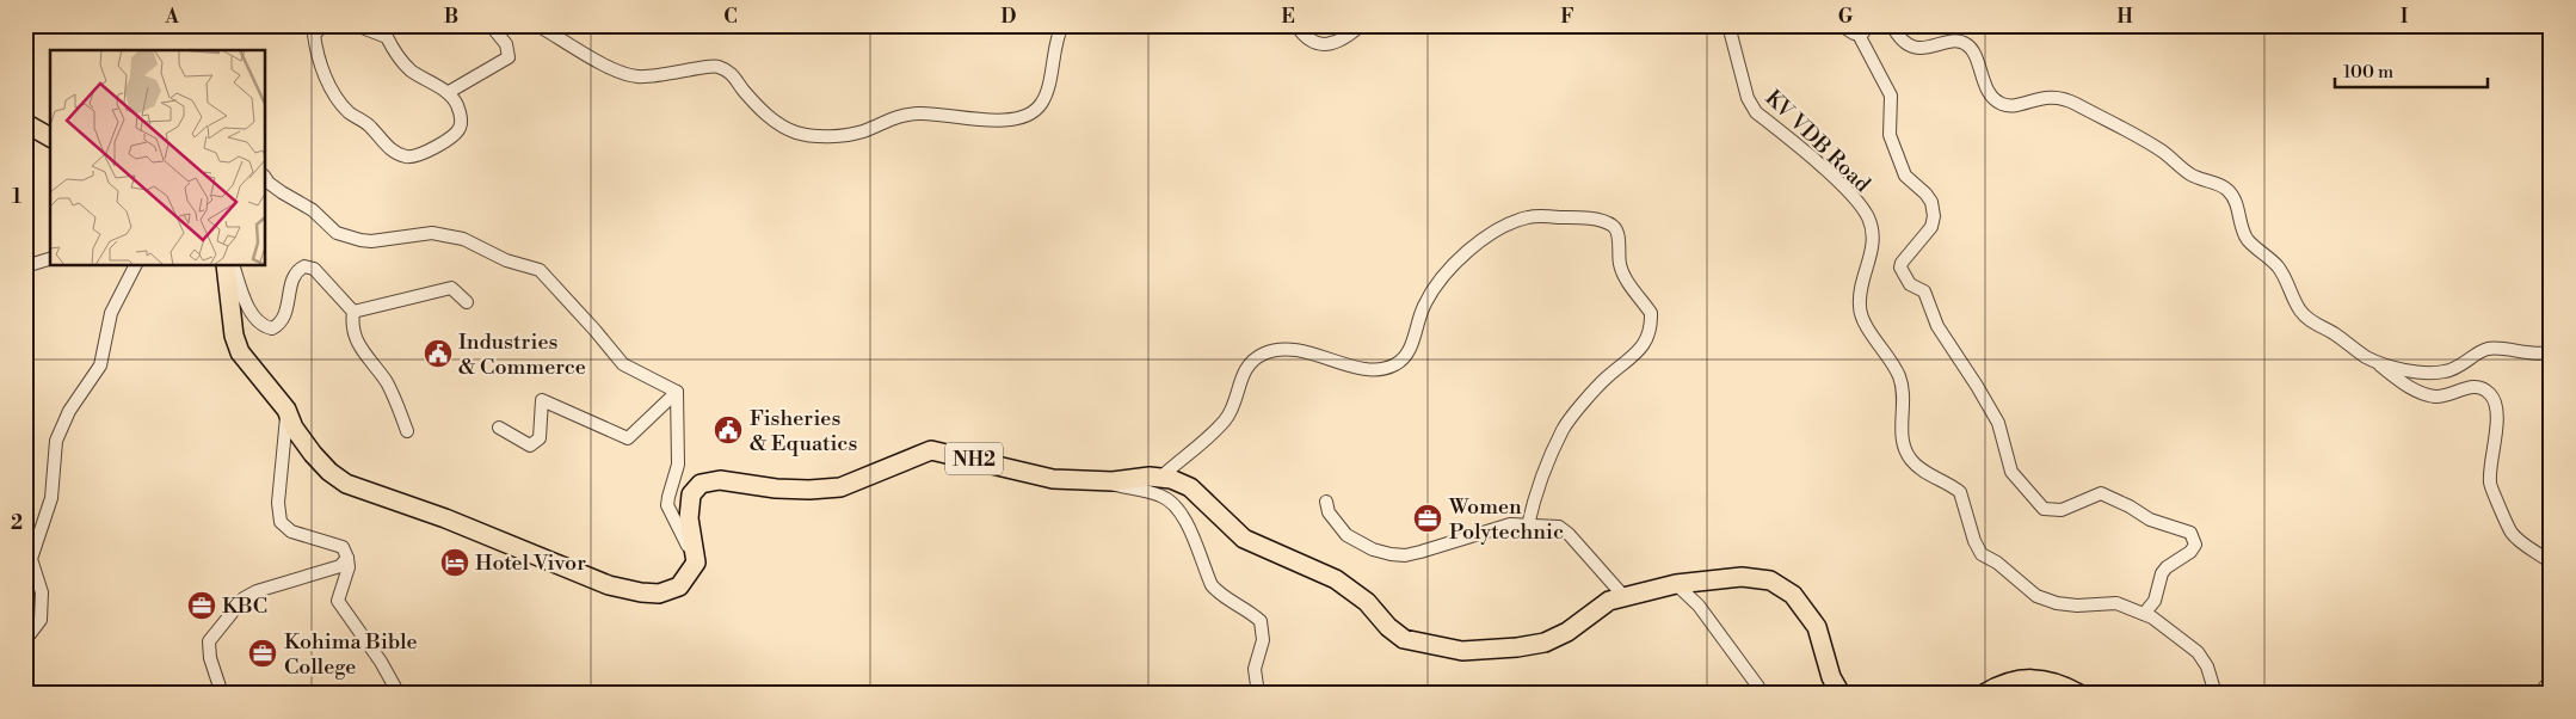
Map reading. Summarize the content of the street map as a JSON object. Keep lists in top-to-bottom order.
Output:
{
  "streets": {
    "highway": ["NH2"],
    "street": ["KV VDB Road"]
  },
  "places": {
    "public building": ["Industries & Commerce", "Fisheries & Equatics"],
    "office": ["Women Polytechnic", "KBC", "Kohima Bible College"],
    "hotel": ["Hotel Vivor"]
  },
  "scale_bar": "100 m",
  "grid": {
    "columns": [
      "A",
      "B",
      "C",
      "D",
      "E",
      "F",
      "G",
      "H",
      "I"
    ],
    "rows": ["1", "2"]
  }
}
